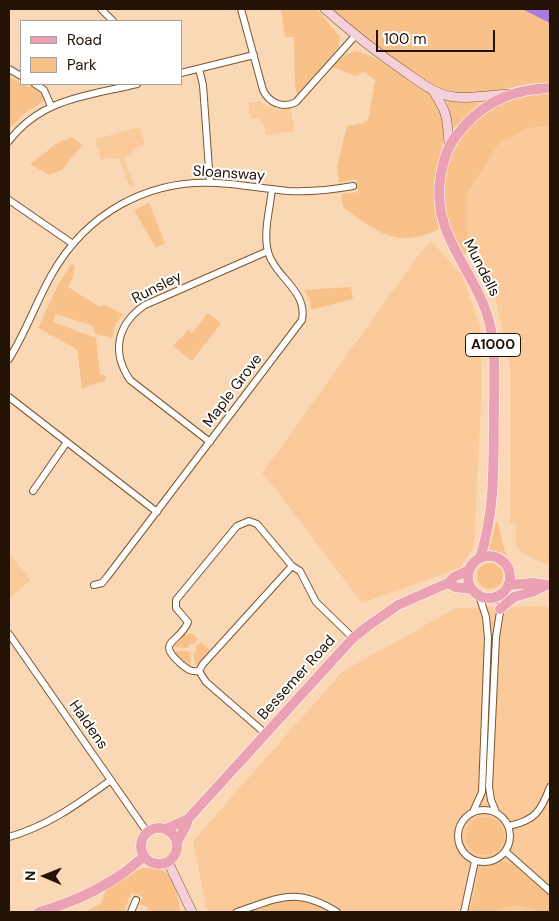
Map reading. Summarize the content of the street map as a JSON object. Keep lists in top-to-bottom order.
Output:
{
  "streets": {
    "main road": ["Mundells", "A1000", "Bessemer Road"],
    "street": [
      "Sloansway",
      "Runsley",
      "Maple Grove",
      "Haldens"
    ]
  },
  "crossings": [
    ["Mundells", "A1000"],
    ["Mundells", "Bessemer Road"],
    ["Runsley", "Maple Grove"],
    ["A1000", "Bessemer Road"],
    ["A1000", "Haldens"],
    ["Bessemer Road", "Haldens"]
  ],
  "legend": ["Road", "Park"],
  "scale_bar": "100 m",
  "north": "left"
}
